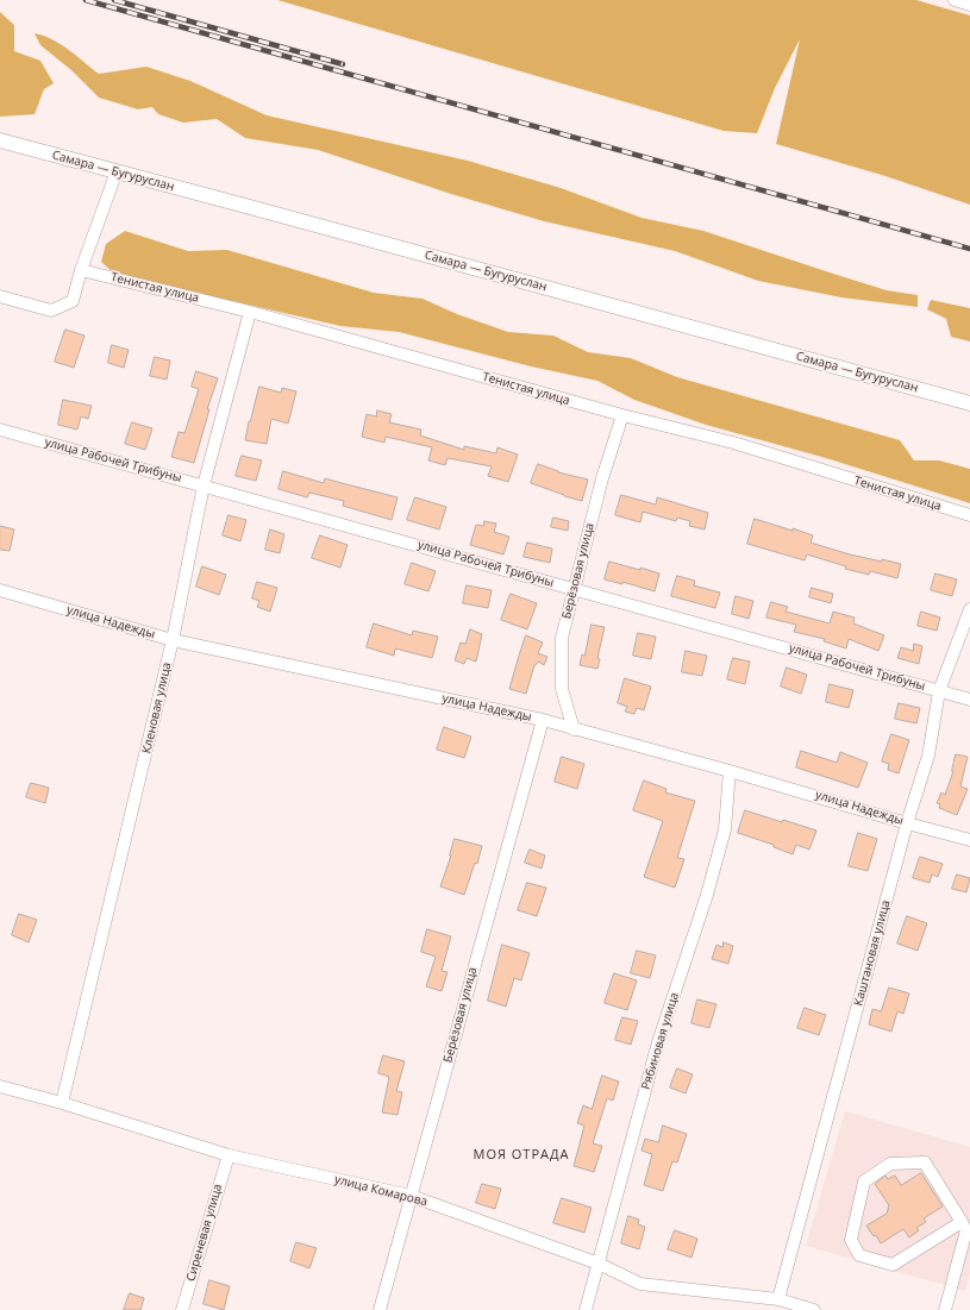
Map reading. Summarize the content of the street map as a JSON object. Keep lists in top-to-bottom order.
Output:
{
  "streets": {
    "main road": ["Самара — Бугуруслан"],
    "street": [
      "Тенистая улица",
      "улица Рабочей Трибуны",
      "Берёзовая улица",
      "улица Надежды",
      "Кленовая улица",
      "Каштановая улица",
      "Рябиновая улица",
      "улица Комарова",
      "Сиреневая улица"
    ]
  },
  "crossings": [
    ["Тенистая улица", "Берёзовая улица"],
    ["Тенистая улица", "Кленовая улица"],
    ["улица Рабочей Трибуны", "Берёзовая улица"],
    ["улица Рабочей Трибуны", "Кленовая улица"],
    ["улица Рабочей Трибуны", "Каштановая улица"],
    ["Берёзовая улица", "улица Надежды"],
    ["Берёзовая улица", "улица Комарова"],
    ["улица Надежды", "Кленовая улица"],
    ["улица Надежды", "Каштановая улица"],
    ["улица Надежды", "Рябиновая улица"],
    ["Кленовая улица", "улица Комарова"],
    ["Каштановая улица", "улица Комарова"],
    ["Рябиновая улица", "улица Комарова"],
    ["улица Комарова", "Сиреневая улица"]
  ],
  "districts": ["МОЯ ОТРАДА"]
}
